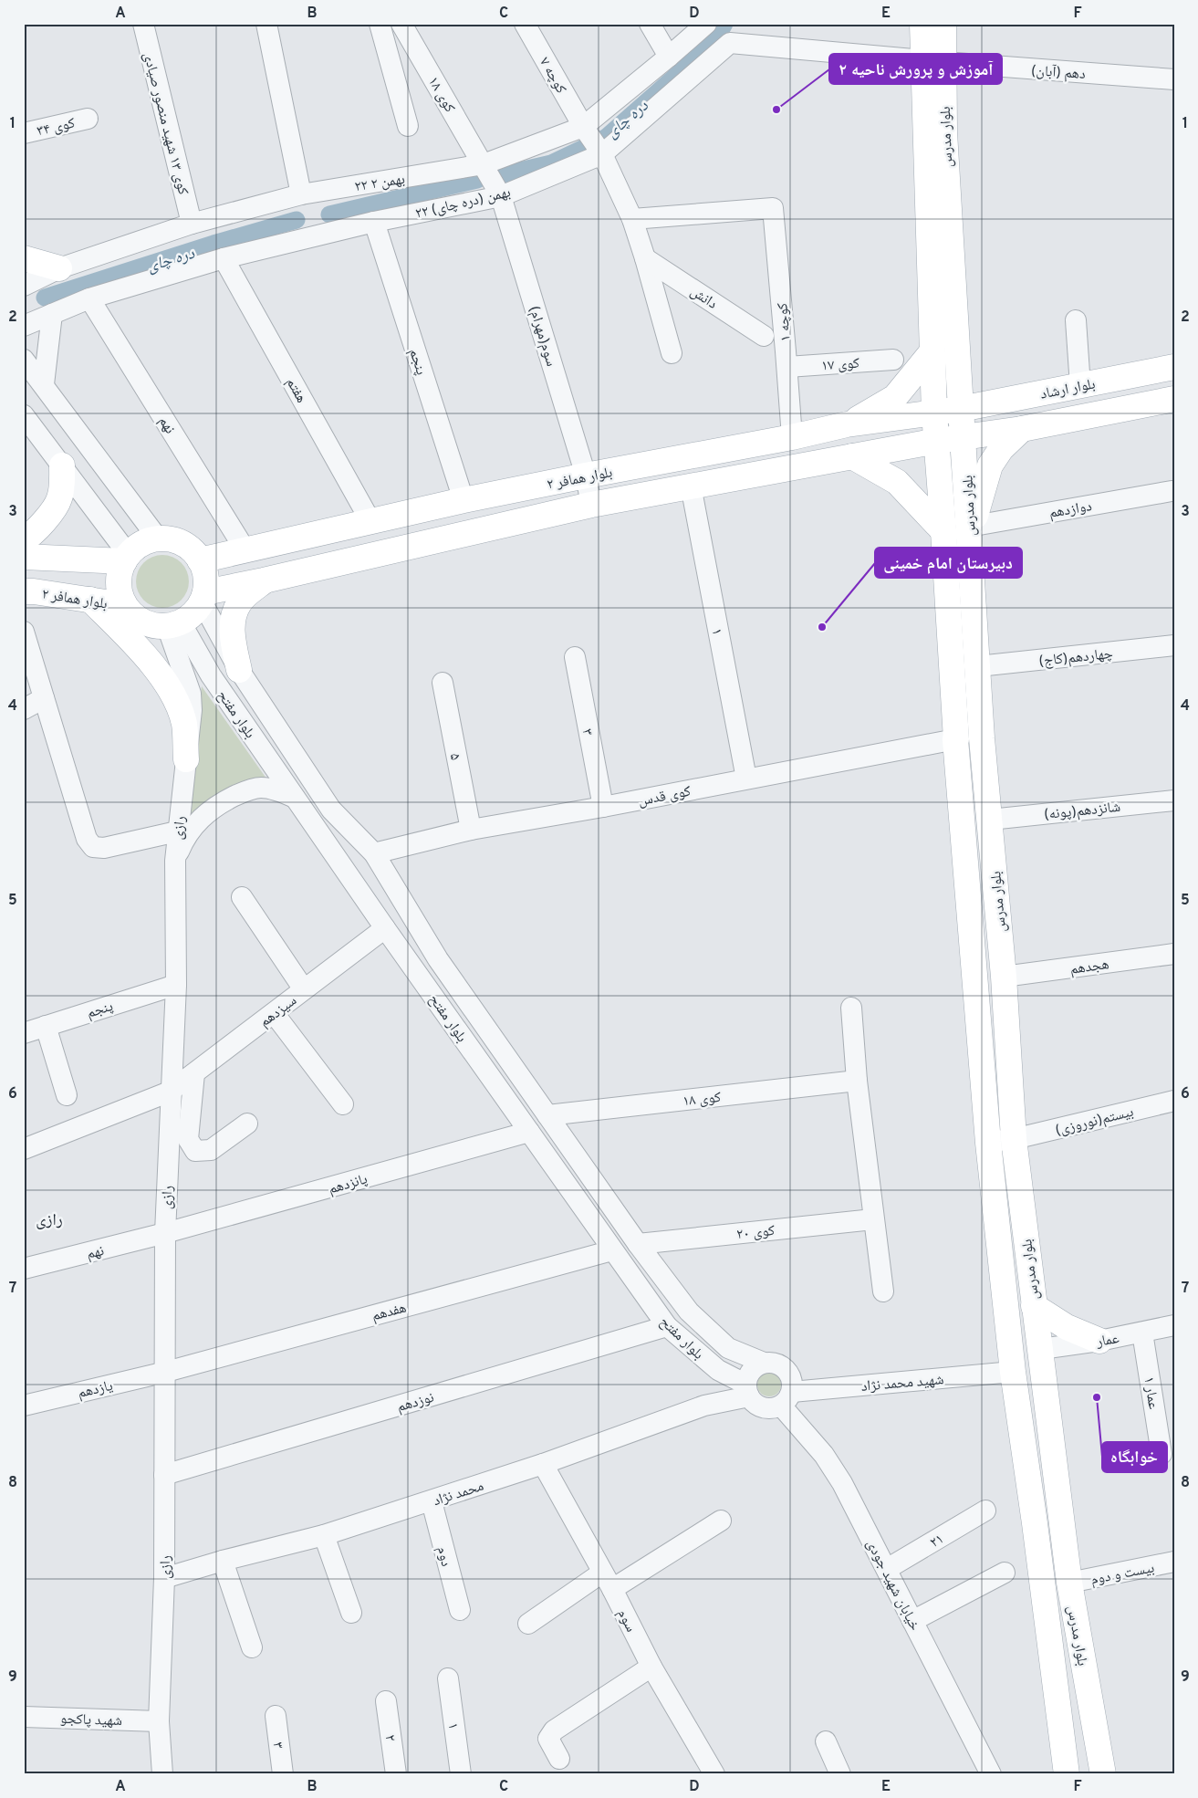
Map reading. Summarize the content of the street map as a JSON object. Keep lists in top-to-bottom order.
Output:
{
  "streets": {
    "main road": ["بلوار مدرس", "بلوار ارشاد", "بلوار همافر ۲"],
    "street": [
      "دهم (آبان)",
      "کوچه ۷",
      "کوی ۱۸",
      "کوی ۱۳ شهید منصور صیادی",
      "کوی ۳۴",
      "۲۲ بهمن ۲",
      "۲۲ بهمن (دره چای)",
      "دانش",
      "کوچه ۱",
      "سوم(مهرام)",
      "پنجم",
      "کوی ۱۷",
      "هفتم",
      "نهم",
      "دوازدهم",
      "۱",
      "چهاردهم(کاج)",
      "بلوار مفتح",
      "۳",
      "۵",
      "کوی قدس",
      "شانزدهم(پونه)",
      "رازی",
      "هجدهم",
      "سیزدهم",
      "بیستم(نوروزی)",
      "پانزدهم",
      "کوی ۲۰",
      "هفدهم",
      "عمار",
      "شهید محمد نژاد",
      "یازدهم",
      "عمار ۱",
      "نوزدهم",
      "محمد نژاد",
      "۲۱",
      "دوم",
      "بیست و دوم",
      "خیابان شهید جودی",
      "سوم",
      "شهید پاکجو",
      "۲"
    ]
  },
  "crossings": [
    ["دهم (آبان)", "بلوار مدرس"],
    ["دهم (آبان)", "۲۲ بهمن (دره چای)"],
    ["کوچه ۷", "۲۲ بهمن ۲"],
    ["کوچه ۷", "۲۲ بهمن (دره چای)"],
    ["کوچه ۷", "دانش"],
    ["کوچه ۷", "کوچه ۱"],
    ["کوی ۱۸", "۲۲ بهمن ۲"],
    ["کوی ۱۸", "۲۲ بهمن (دره چای)"],
    ["کوی ۱۸", "سوم(مهرام)"],
    ["کوی ۱۸", "بلوار مفتح"],
    ["کوی ۱۳ شهید منصور صیادی", "۲۲ بهمن ۲"],
    ["بلوار مدرس", "۲۲ بهمن (دره چای)"],
    ["بلوار مدرس", "بلوار ارشاد"],
    ["بلوار مدرس", "بلوار همافر ۲"],
    ["بلوار مدرس", "دوازدهم"],
    ["بلوار مدرس", "چهاردهم(کاج)"],
    ["بلوار مدرس", "کوی قدس"],
    ["بلوار مدرس", "شانزدهم(پونه)"],
    ["بلوار مدرس", "هجدهم"],
    ["بلوار مدرس", "بیستم(نوروزی)"],
    ["بلوار مدرس", "عمار"],
    ["بلوار مدرس", "شهید محمد نژاد"],
    ["بلوار مدرس", "بیست و دوم"],
    ["۲۲ بهمن (دره چای)", "سوم(مهرام)"],
    ["۲۲ بهمن (دره چای)", "پنجم"],
    ["۲۲ بهمن (دره چای)", "هفتم"],
    ["۲۲ بهمن (دره چای)", "نهم"],
    ["کوچه ۱", "کوی ۱۷"],
    ["کوچه ۱", "بلوار همافر ۲"],
    ["سوم(مهرام)", "بلوار همافر ۲"],
    ["پنجم", "بلوار همافر ۲"],
    ["پنجم", "رازی"],
    ["بلوار ارشاد", "بلوار همافر ۲"],
    ["هفتم", "بلوار همافر ۲"],
    ["نهم", "بلوار همافر ۲"],
    ["نهم", "رازی"],
    ["نهم", "پانزدهم"],
    ["بلوار همافر ۲", "۱"],
    ["بلوار همافر ۲", "بلوار مفتح"],
    ["بلوار همافر ۲", "رازی"],
    ["۱", "کوی قدس"],
    ["بلوار مفتح", "کوی قدس"],
    ["بلوار مفتح", "رازی"],
    ["بلوار مفتح", "سیزدهم"],
    ["بلوار مفتح", "پانزدهم"],
    ["بلوار مفتح", "کوی ۲۰"],
    ["بلوار مفتح", "هفدهم"],
    ["بلوار مفتح", "شهید محمد نژاد"],
    ["بلوار مفتح", "نوزدهم"],
    ["بلوار مفتح", "محمد نژاد"],
    ["بلوار مفتح", "خیابان شهید جودی"],
    ["۳", "کوی قدس"],
    ["۵", "کوی قدس"],
    ["رازی", "سیزدهم"],
    ["رازی", "پانزدهم"],
    ["رازی", "هفدهم"],
    ["رازی", "یازدهم"],
    ["رازی", "نوزدهم"],
    ["رازی", "محمد نژاد"],
    ["رازی", "شهید پاکجو"],
    ["هفدهم", "یازدهم"],
    ["عمار", "عمار ۱"],
    ["شهید محمد نژاد", "محمد نژاد"],
    ["شهید محمد نژاد", "خیابان شهید جودی"],
    ["محمد نژاد", "دوم"],
    ["محمد نژاد", "خیابان شهید جودی"],
    ["محمد نژاد", "سوم"],
    ["۲۱", "خیابان شهید جودی"]
  ],
  "districts": ["رازی"],
  "water": ["دره چای"],
  "places": ["آموزش و پرورش ناحیه ۲", "دبیرستان امام خمینی", "خوابگاه"],
  "grid": {
    "columns": [
      "A",
      "B",
      "C",
      "D",
      "E",
      "F"
    ],
    "rows": [
      "1",
      "2",
      "3",
      "4",
      "5",
      "6",
      "7",
      "8",
      "9"
    ]
  }
}
